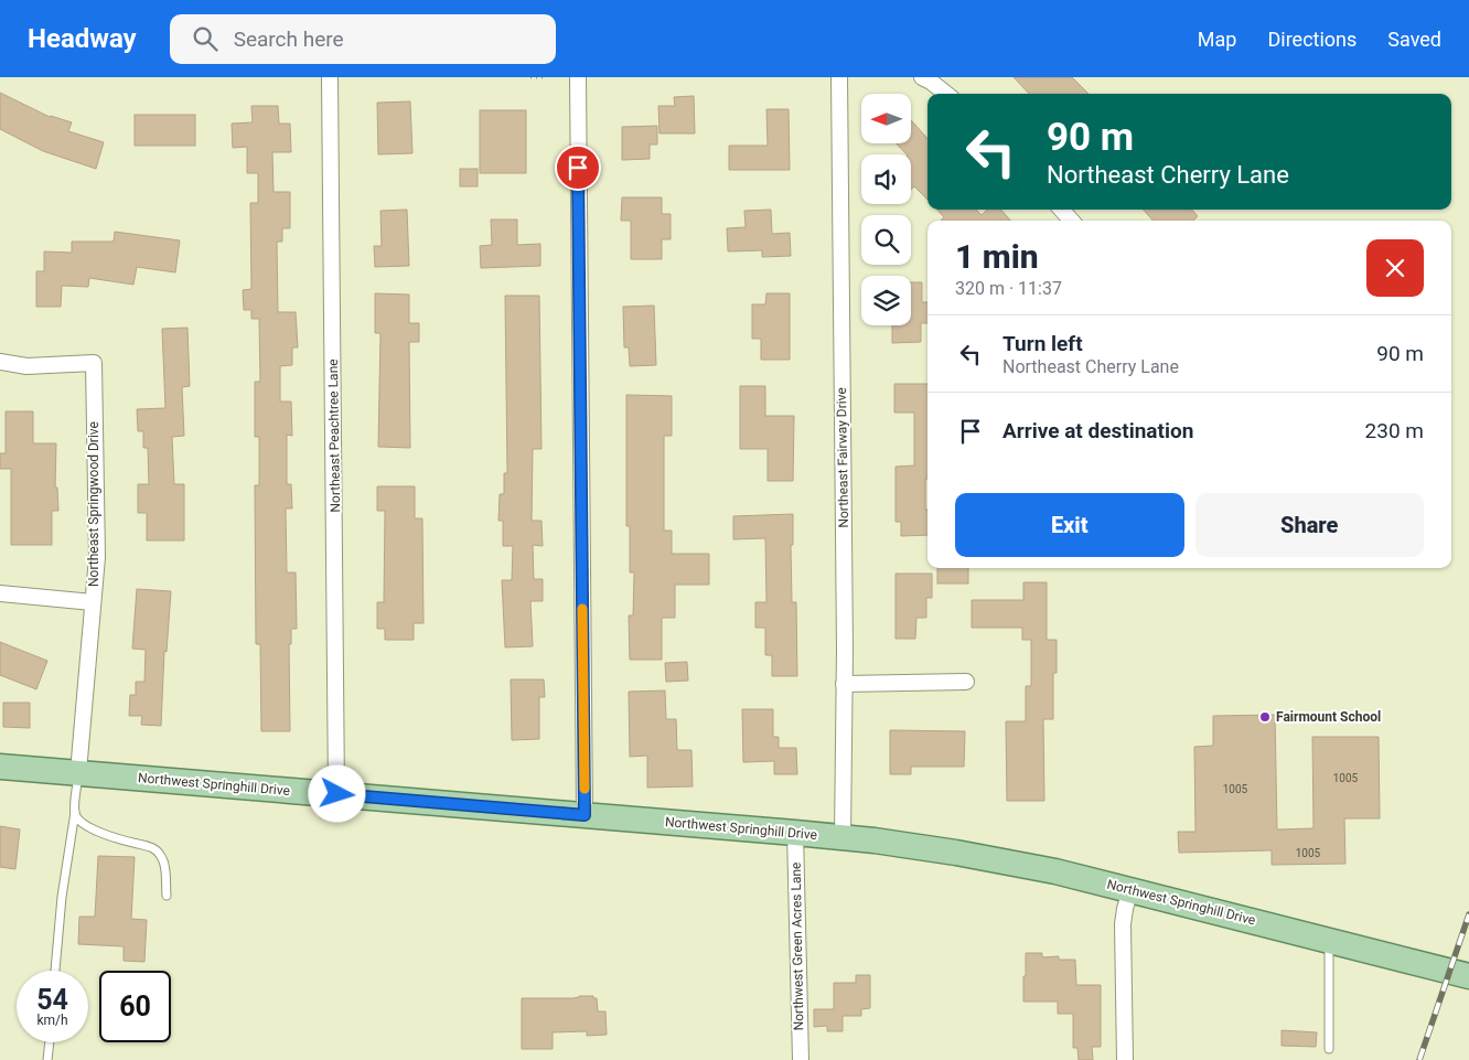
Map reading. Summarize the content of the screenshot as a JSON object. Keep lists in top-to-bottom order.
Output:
{
  "streets": {
    "main road": ["Northwest Springhill Drive"],
    "street": [
      "Northeast Peachtree Lane",
      "Northeast Fairway Drive",
      "Northeast Springwood Drive",
      "Northwest Green Acres Lane"
    ]
  },
  "crossings": [
    ["Northeast Peachtree Lane", "Northwest Springhill Drive"],
    ["Northeast Fairway Drive", "Northwest Springhill Drive"],
    ["Northeast Springwood Drive", "Northwest Springhill Drive"],
    ["Northwest Springhill Drive", "Northwest Green Acres Lane"]
  ],
  "places": ["Fairmount School"],
  "house_numbers": ["1005", "1005", "1005"],
  "north": "left",
  "page": {
    "header": "Headway",
    "search": "Search here",
    "nav": ["Map", "Directions", "Saved"],
    "turn": ["90 m", "Northeast Cherry Lane"],
    "heading": ["1 min", "320 m · 11:37"],
    "list": [
      {
        "name": "Turn left",
        "note": "Northeast Cherry Lane",
        "value": "90 m"
      },
      {
        "name": "Arrive at destination",
        "value": "230 m"
      }
    ],
    "buttons": ["Exit", "Share"],
    "speed": "54 km/h",
    "limit": "60"
  }
}
